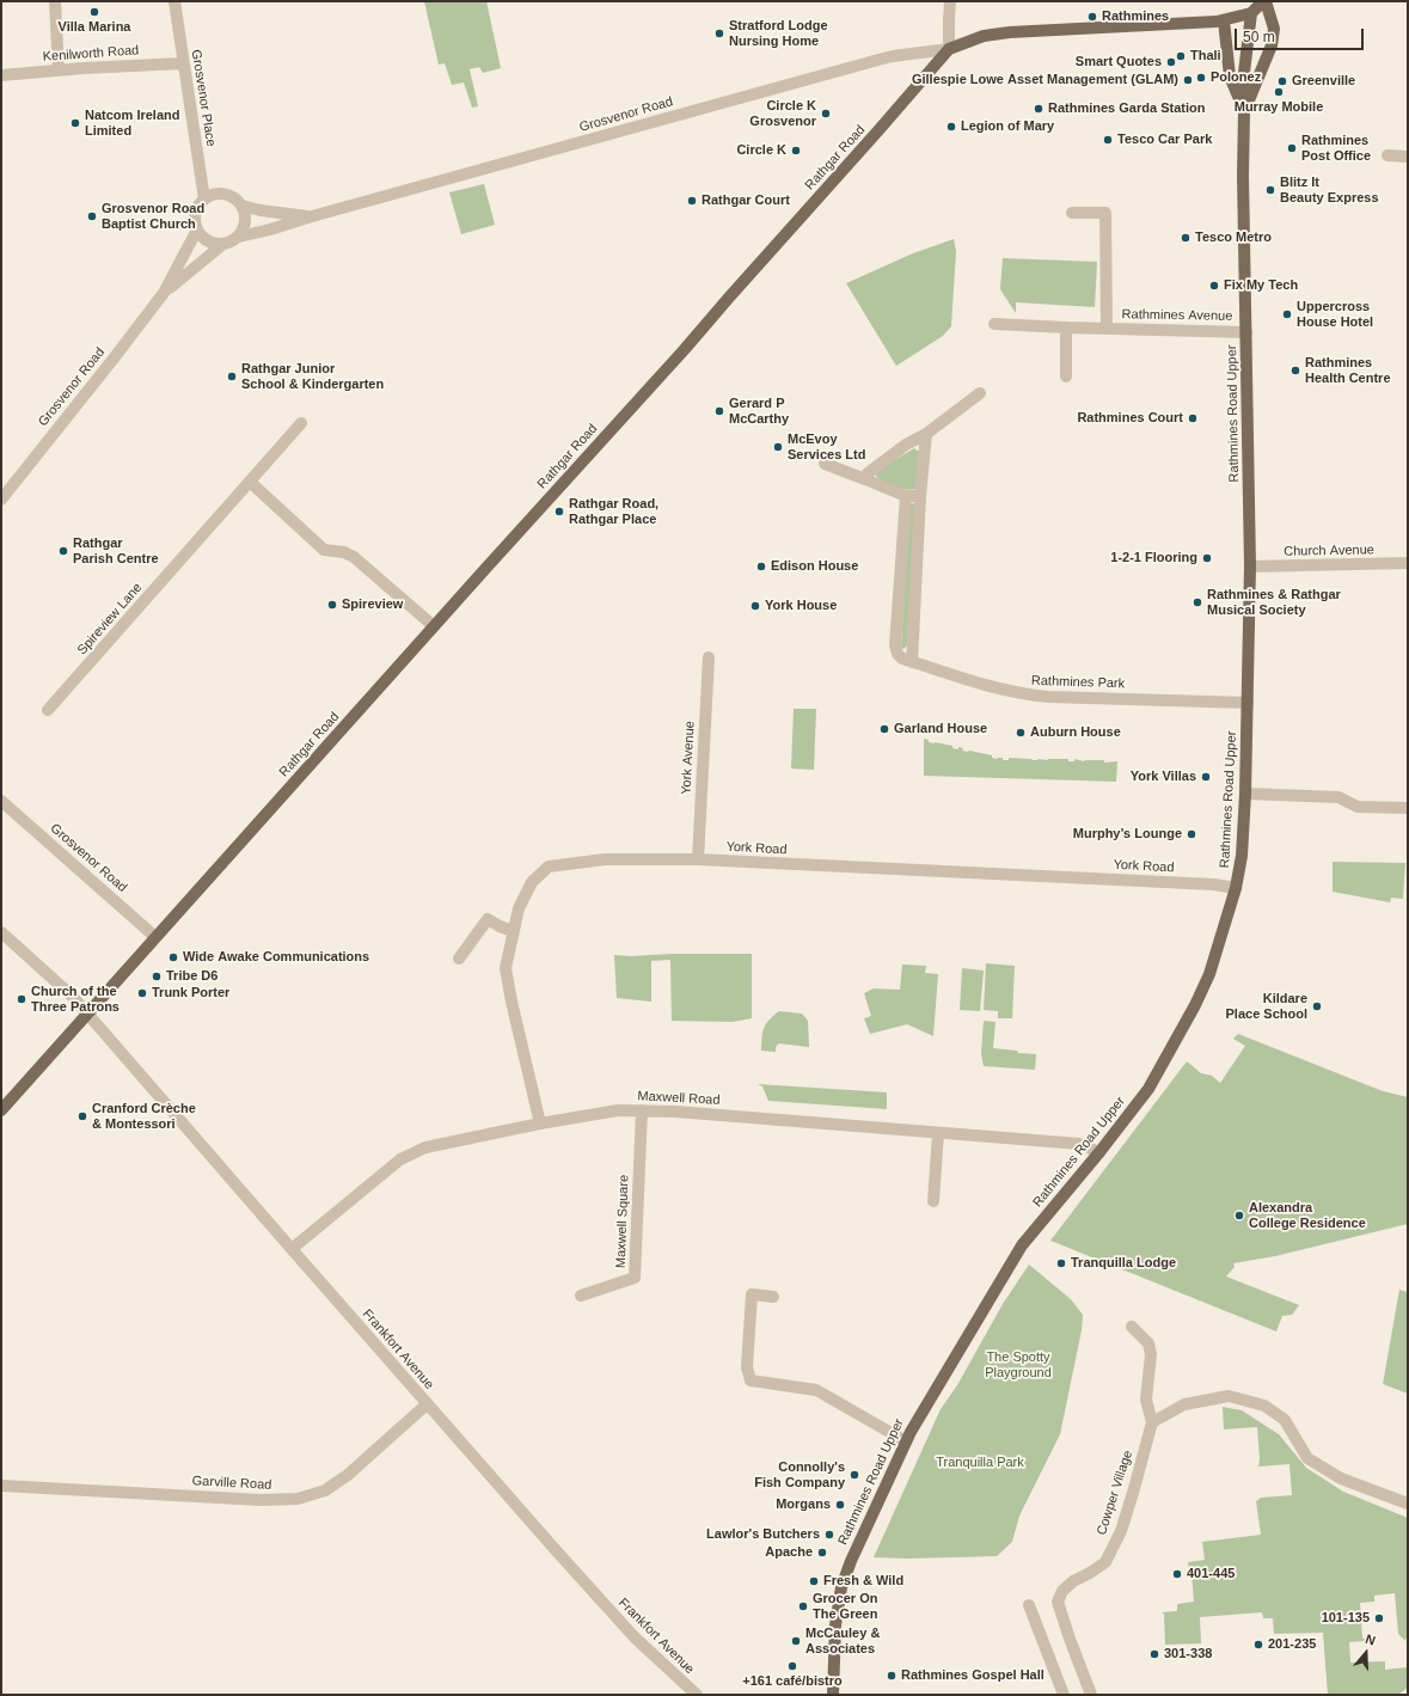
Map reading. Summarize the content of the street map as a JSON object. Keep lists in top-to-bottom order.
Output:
{
  "streets": {
    "main road": ["Rathgar Road", "Rathmines Road Upper"],
    "street": [
      "Kenilworth Road",
      "Grosvenor Place",
      "Grosvenor Road",
      "Rathmines Avenue",
      "Church Avenue",
      "Spireview Lane",
      "Rathmines Park",
      "York Avenue",
      "York Road",
      "Maxwell Road",
      "Maxwell Square",
      "Frankfort Avenue",
      "Garville Road",
      "Cowper Village"
    ]
  },
  "crossings": [
    ["Kenilworth Road", "Grosvenor Place"],
    ["Grosvenor Place", "Grosvenor Road"],
    ["Grosvenor Road", "Rathgar Road"],
    ["Rathgar Road", "Rathmines Road Upper"],
    ["Rathgar Road", "Frankfort Avenue"],
    ["Rathmines Avenue", "Rathmines Road Upper"],
    ["Rathmines Road Upper", "Church Avenue"],
    ["Rathmines Road Upper", "Rathmines Park"],
    ["Rathmines Road Upper", "York Road"],
    ["Rathmines Road Upper", "Maxwell Road"],
    ["York Avenue", "York Road"],
    ["York Road", "Maxwell Road"],
    ["Maxwell Road", "Maxwell Square"],
    ["Maxwell Road", "Frankfort Avenue"],
    ["Frankfort Avenue", "Garville Road"]
  ],
  "parks": ["The Spotty Playground", "Tranquilla Park"],
  "places": [
    "Villa Marina",
    "Rathmines",
    "Stratford Lodge Nursing Home",
    "Thali",
    "Smart Quotes",
    "Polonez",
    "Gillespie Lowe Asset Management (GLAM)",
    "Greenville",
    "Murray Mobile",
    "Rathmines Garda Station",
    "Circle K Grosvenor",
    "Natcom Ireland Limited",
    "Legion of Mary",
    "Tesco Car Park",
    "Rathmines Post Office",
    "Circle K",
    "Blitz It Beauty Express",
    "Rathgar Court",
    "Grosvenor Road Baptist Church",
    "Tesco Metro",
    "Fix My Tech",
    "Uppercross House Hotel",
    "Rathmines Health Centre",
    "Rathgar Junior School & Kindergarten",
    "Gerard P McCarthy",
    "Rathmines Court",
    "McEvoy Services Ltd",
    "Rathgar Road, Rathgar Place",
    "Rathgar Parish Centre",
    "1-2-1 Flooring",
    "Edison House",
    "Rathmines & Rathgar Musical Society",
    "Spireview",
    "York House",
    "Garland House",
    "Auburn House",
    "York Villas",
    "Murphy’s Lounge",
    "Wide Awake Communications",
    "Tribe D6",
    "Trunk Porter",
    "Church of the Three Patrons",
    "Kildare Place School",
    "Cranford Crèche & Montessori",
    "Alexandra College Residence",
    "Tranquilla Lodge",
    "Connolly's Fish Company",
    "Morgans",
    "Lawlor's Butchers",
    "Apache",
    "401-445",
    "Fresh & Wild",
    "Grocer On The Green",
    "101-135",
    "McCauley & Associates",
    "201-235",
    "301-338",
    "+161 café/bistro",
    "Rathmines Gospel Hall"
  ],
  "scale_bar": "50 m",
  "north": "top"
}
